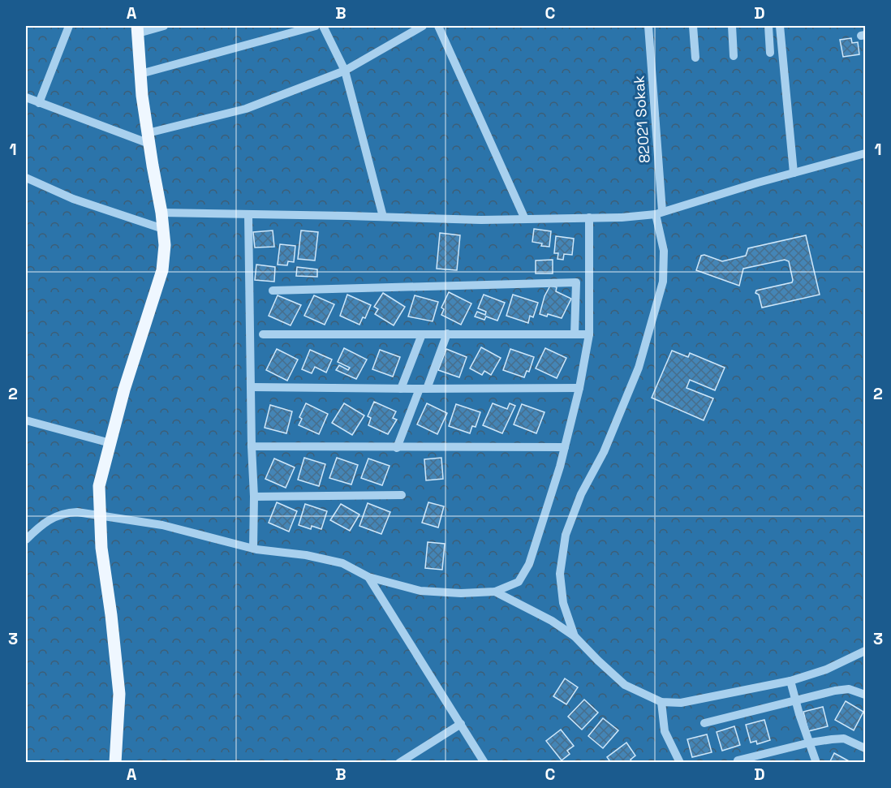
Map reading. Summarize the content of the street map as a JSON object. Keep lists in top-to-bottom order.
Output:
{
  "streets": {
    "street": ["82021 Sokak"]
  },
  "grid": {
    "columns": [
      "A",
      "B",
      "C",
      "D"
    ],
    "rows": ["1", "2", "3"]
  }
}
